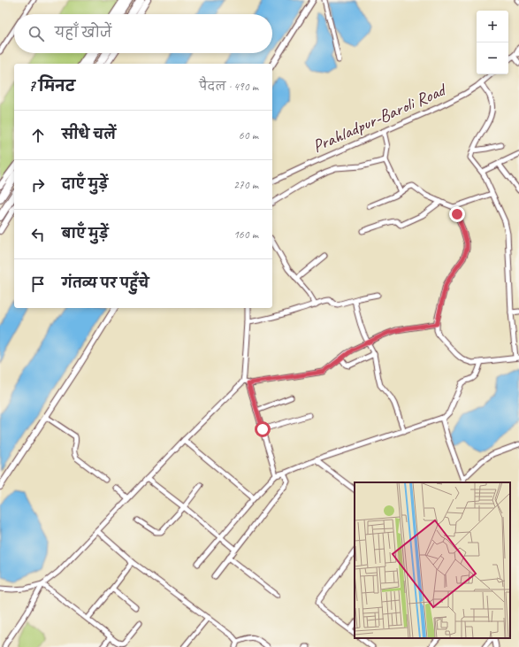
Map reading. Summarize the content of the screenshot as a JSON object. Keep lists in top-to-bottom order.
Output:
{
  "streets": {
    "street": ["Prahladpur-Baroli Road"]
  },
  "page": {
    "map_buttons": ["+", "−"],
    "search": "यहाँ खोजें",
    "heading": ["7 मिनट", "पैदल · 490 m"],
    "list": [
      ["सीधे चलें", "60 m"],
      ["दाएँ मुड़ें", "270 m"],
      ["बाएँ मुड़ें", "160 m"],
      "गंतव्य पर पहुँचे"
    ]
  }
}
